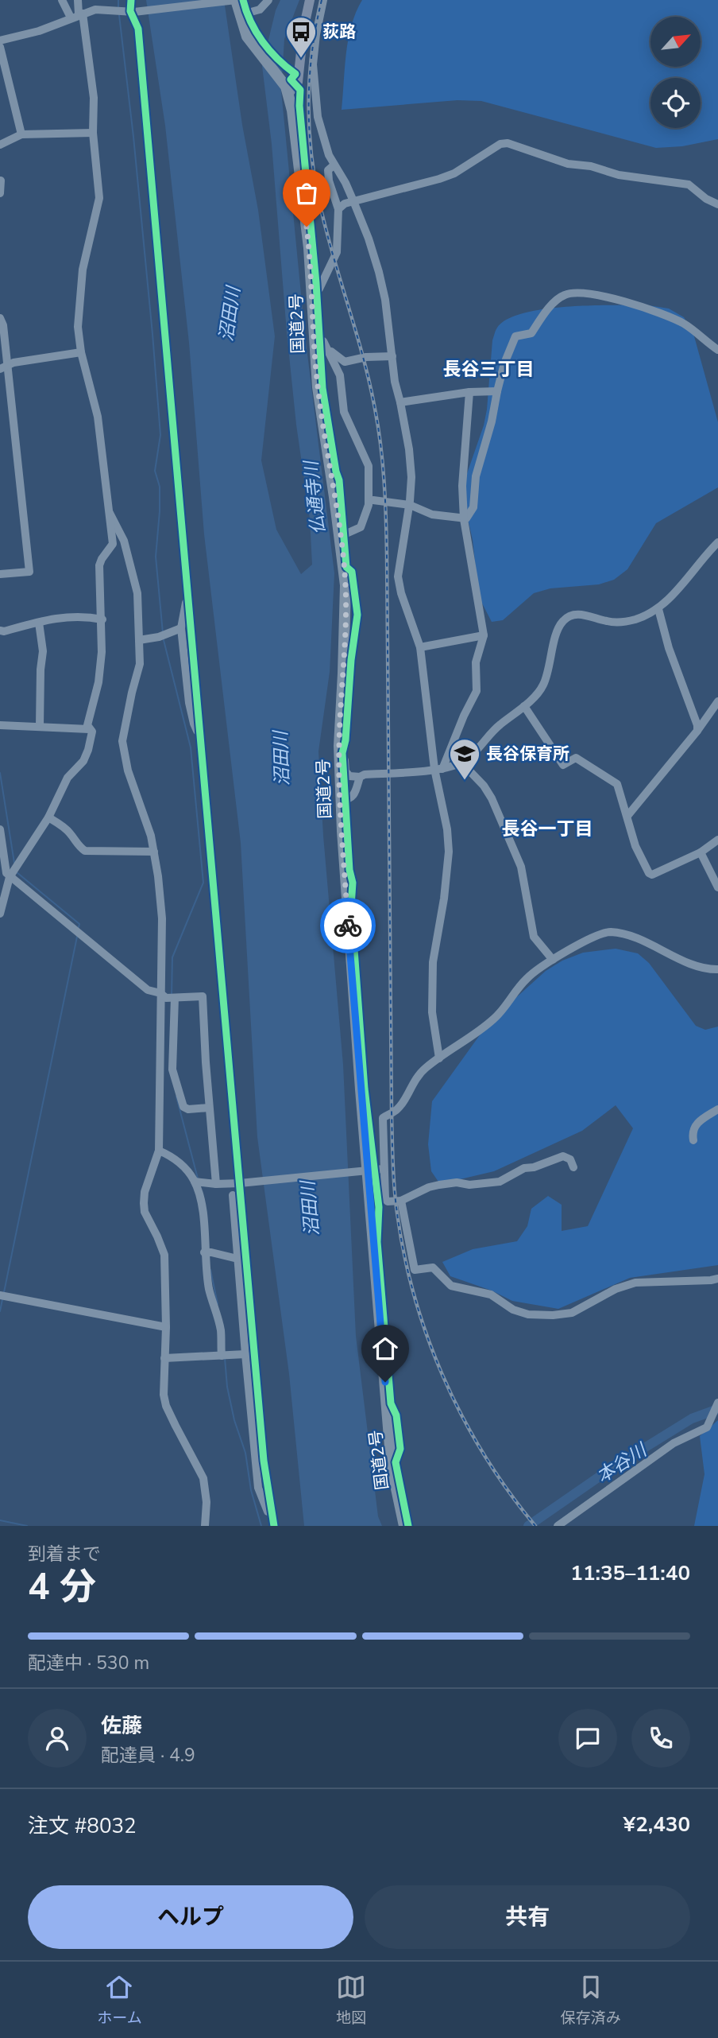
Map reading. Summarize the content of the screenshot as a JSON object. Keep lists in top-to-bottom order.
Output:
{
  "streets": {
    "highway": ["国道2号"]
  },
  "districts": ["長谷三丁目", "長谷一丁目"],
  "water": ["沼田川", "仏通寺川", "本谷川"],
  "places": {
    "bus stop": ["荻路"],
    "school or university": ["長谷保育所"]
  },
  "north": "top right",
  "page": {
    "heading": ["4 分", "到着まで", "11:35–11:40"],
    "panel": [
      "佐藤",
      "配達員 · 4.9",
      "注文 #8032",
      "¥2,430"
    ],
    "bar": "配達中 · 530 m",
    "buttons": ["ヘルプ", "共有"],
    "tabs": ["ホーム", "地図", "保存済み"]
  }
}
